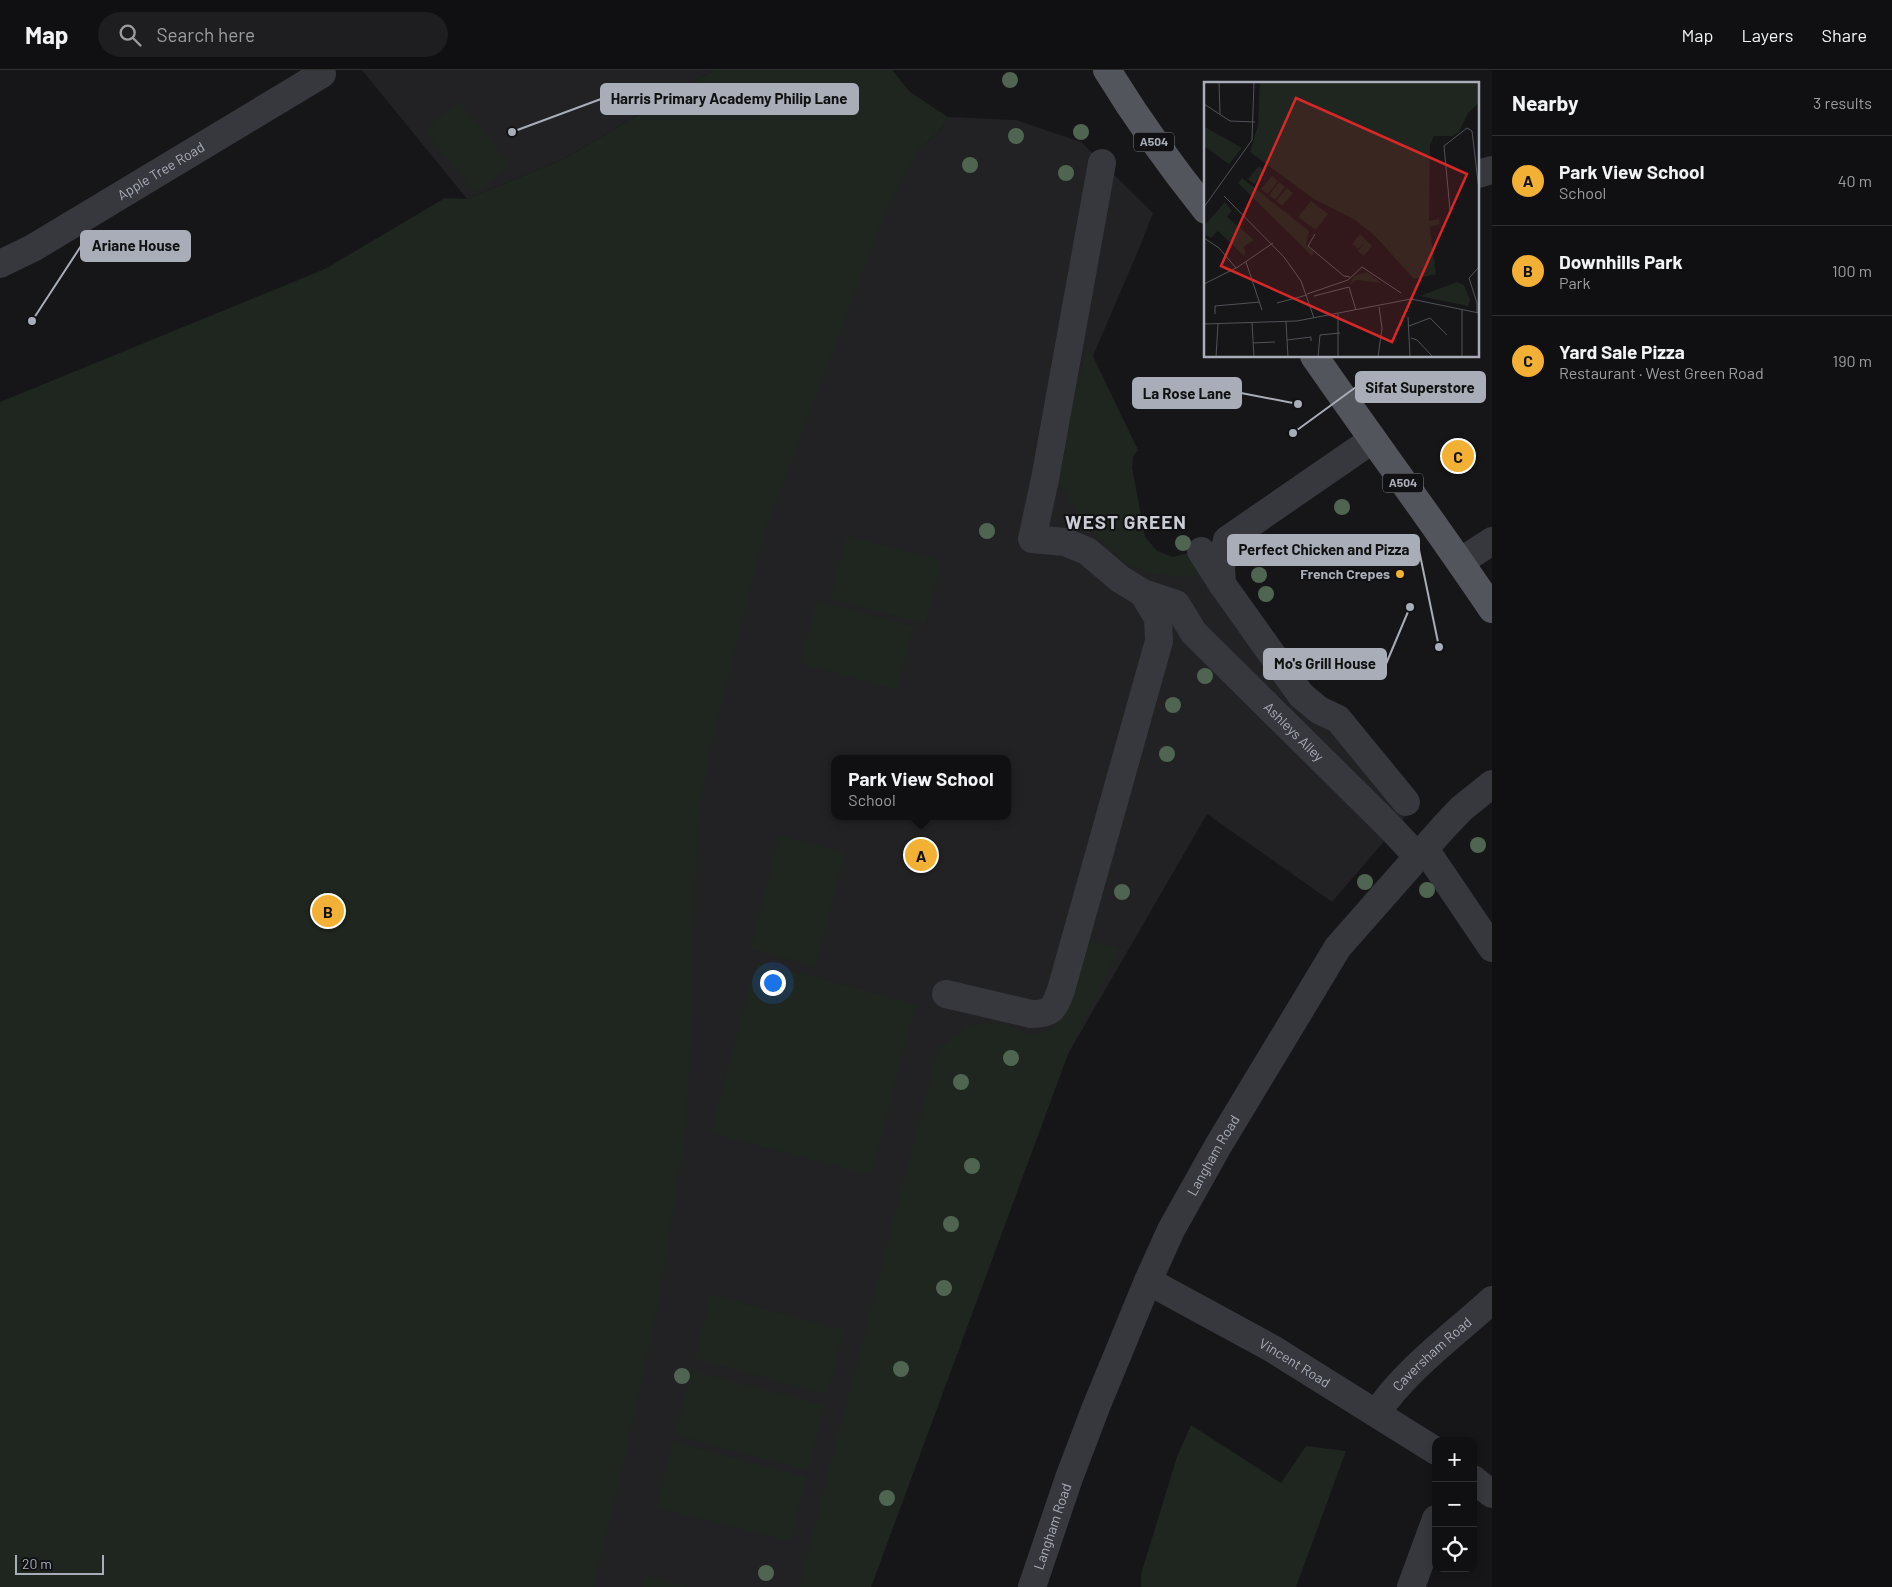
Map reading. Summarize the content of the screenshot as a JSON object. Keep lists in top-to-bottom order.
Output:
{
  "streets": {
    "main road": ["A504"],
    "street": [
      "Apple Tree Road",
      "Ashleys Alley",
      "Langham Road",
      "Caversham Road",
      "Vincent Road"
    ]
  },
  "crossings": [
    ["Ashleys Alley", "Langham Road"],
    ["Langham Road", "Vincent Road"],
    ["Caversham Road", "Vincent Road"]
  ],
  "districts": ["WEST GREEN"],
  "places": [
    "Harris Primary Academy Philip Lane",
    "Ariane House",
    "La Rose Lane",
    "Sifat Superstore",
    "French Crepes",
    "Mo's Grill House",
    "Perfect Chicken and Pizza"
  ],
  "scale_bar": "20 m",
  "page": {
    "header": "Map",
    "search": "Search here",
    "nav": ["Map", "Layers", "Share"],
    "heading": ["Nearby", "3 results"],
    "list": [
      {
        "mark": "A",
        "name": "Park View School",
        "note": "School",
        "value": "40 m"
      },
      {
        "mark": "B",
        "name": "Downhills Park",
        "note": "Park",
        "value": "100 m"
      },
      {
        "mark": "C",
        "name": "Yard Sale Pizza",
        "note": "Restaurant · West Green Road",
        "value": "190 m"
      }
    ],
    "pins": ["C", "A", "B"],
    "popup": ["Park View School", "School"],
    "map_buttons": ["+", "−"],
    "scale": "20 m"
  }
}
